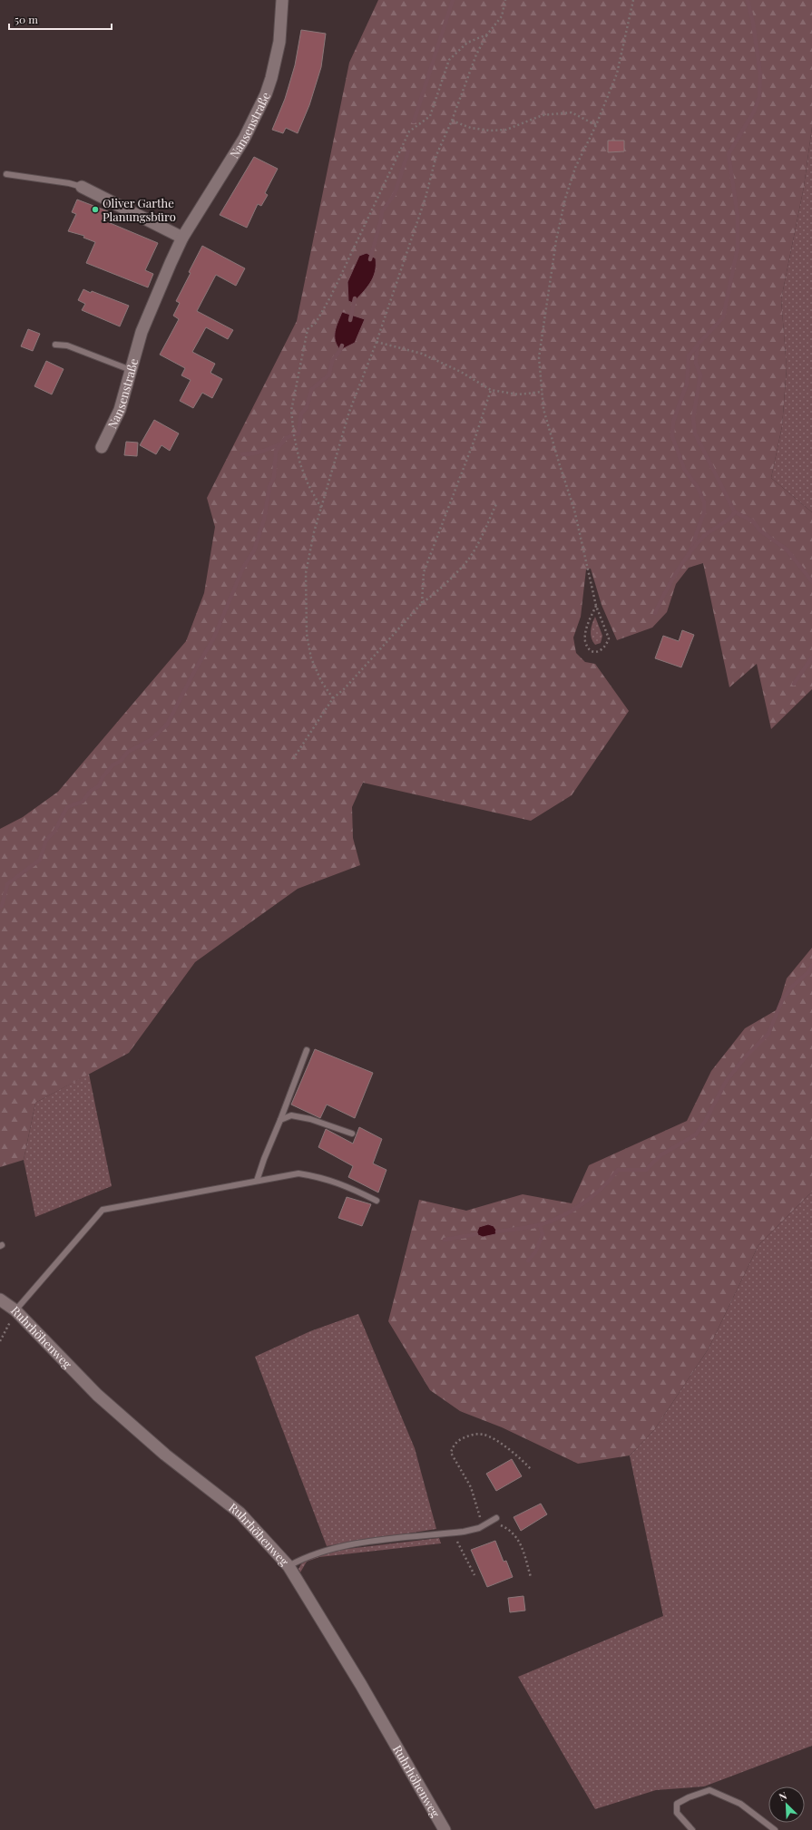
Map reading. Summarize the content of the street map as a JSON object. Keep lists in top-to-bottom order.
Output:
{
  "streets": {
    "street": ["Nansenstraße", "Ruhrhöhenweg"]
  },
  "places": ["Oliver Garthe Planungsbüro"],
  "scale_bar": "50 m",
  "north": "top left"
}
